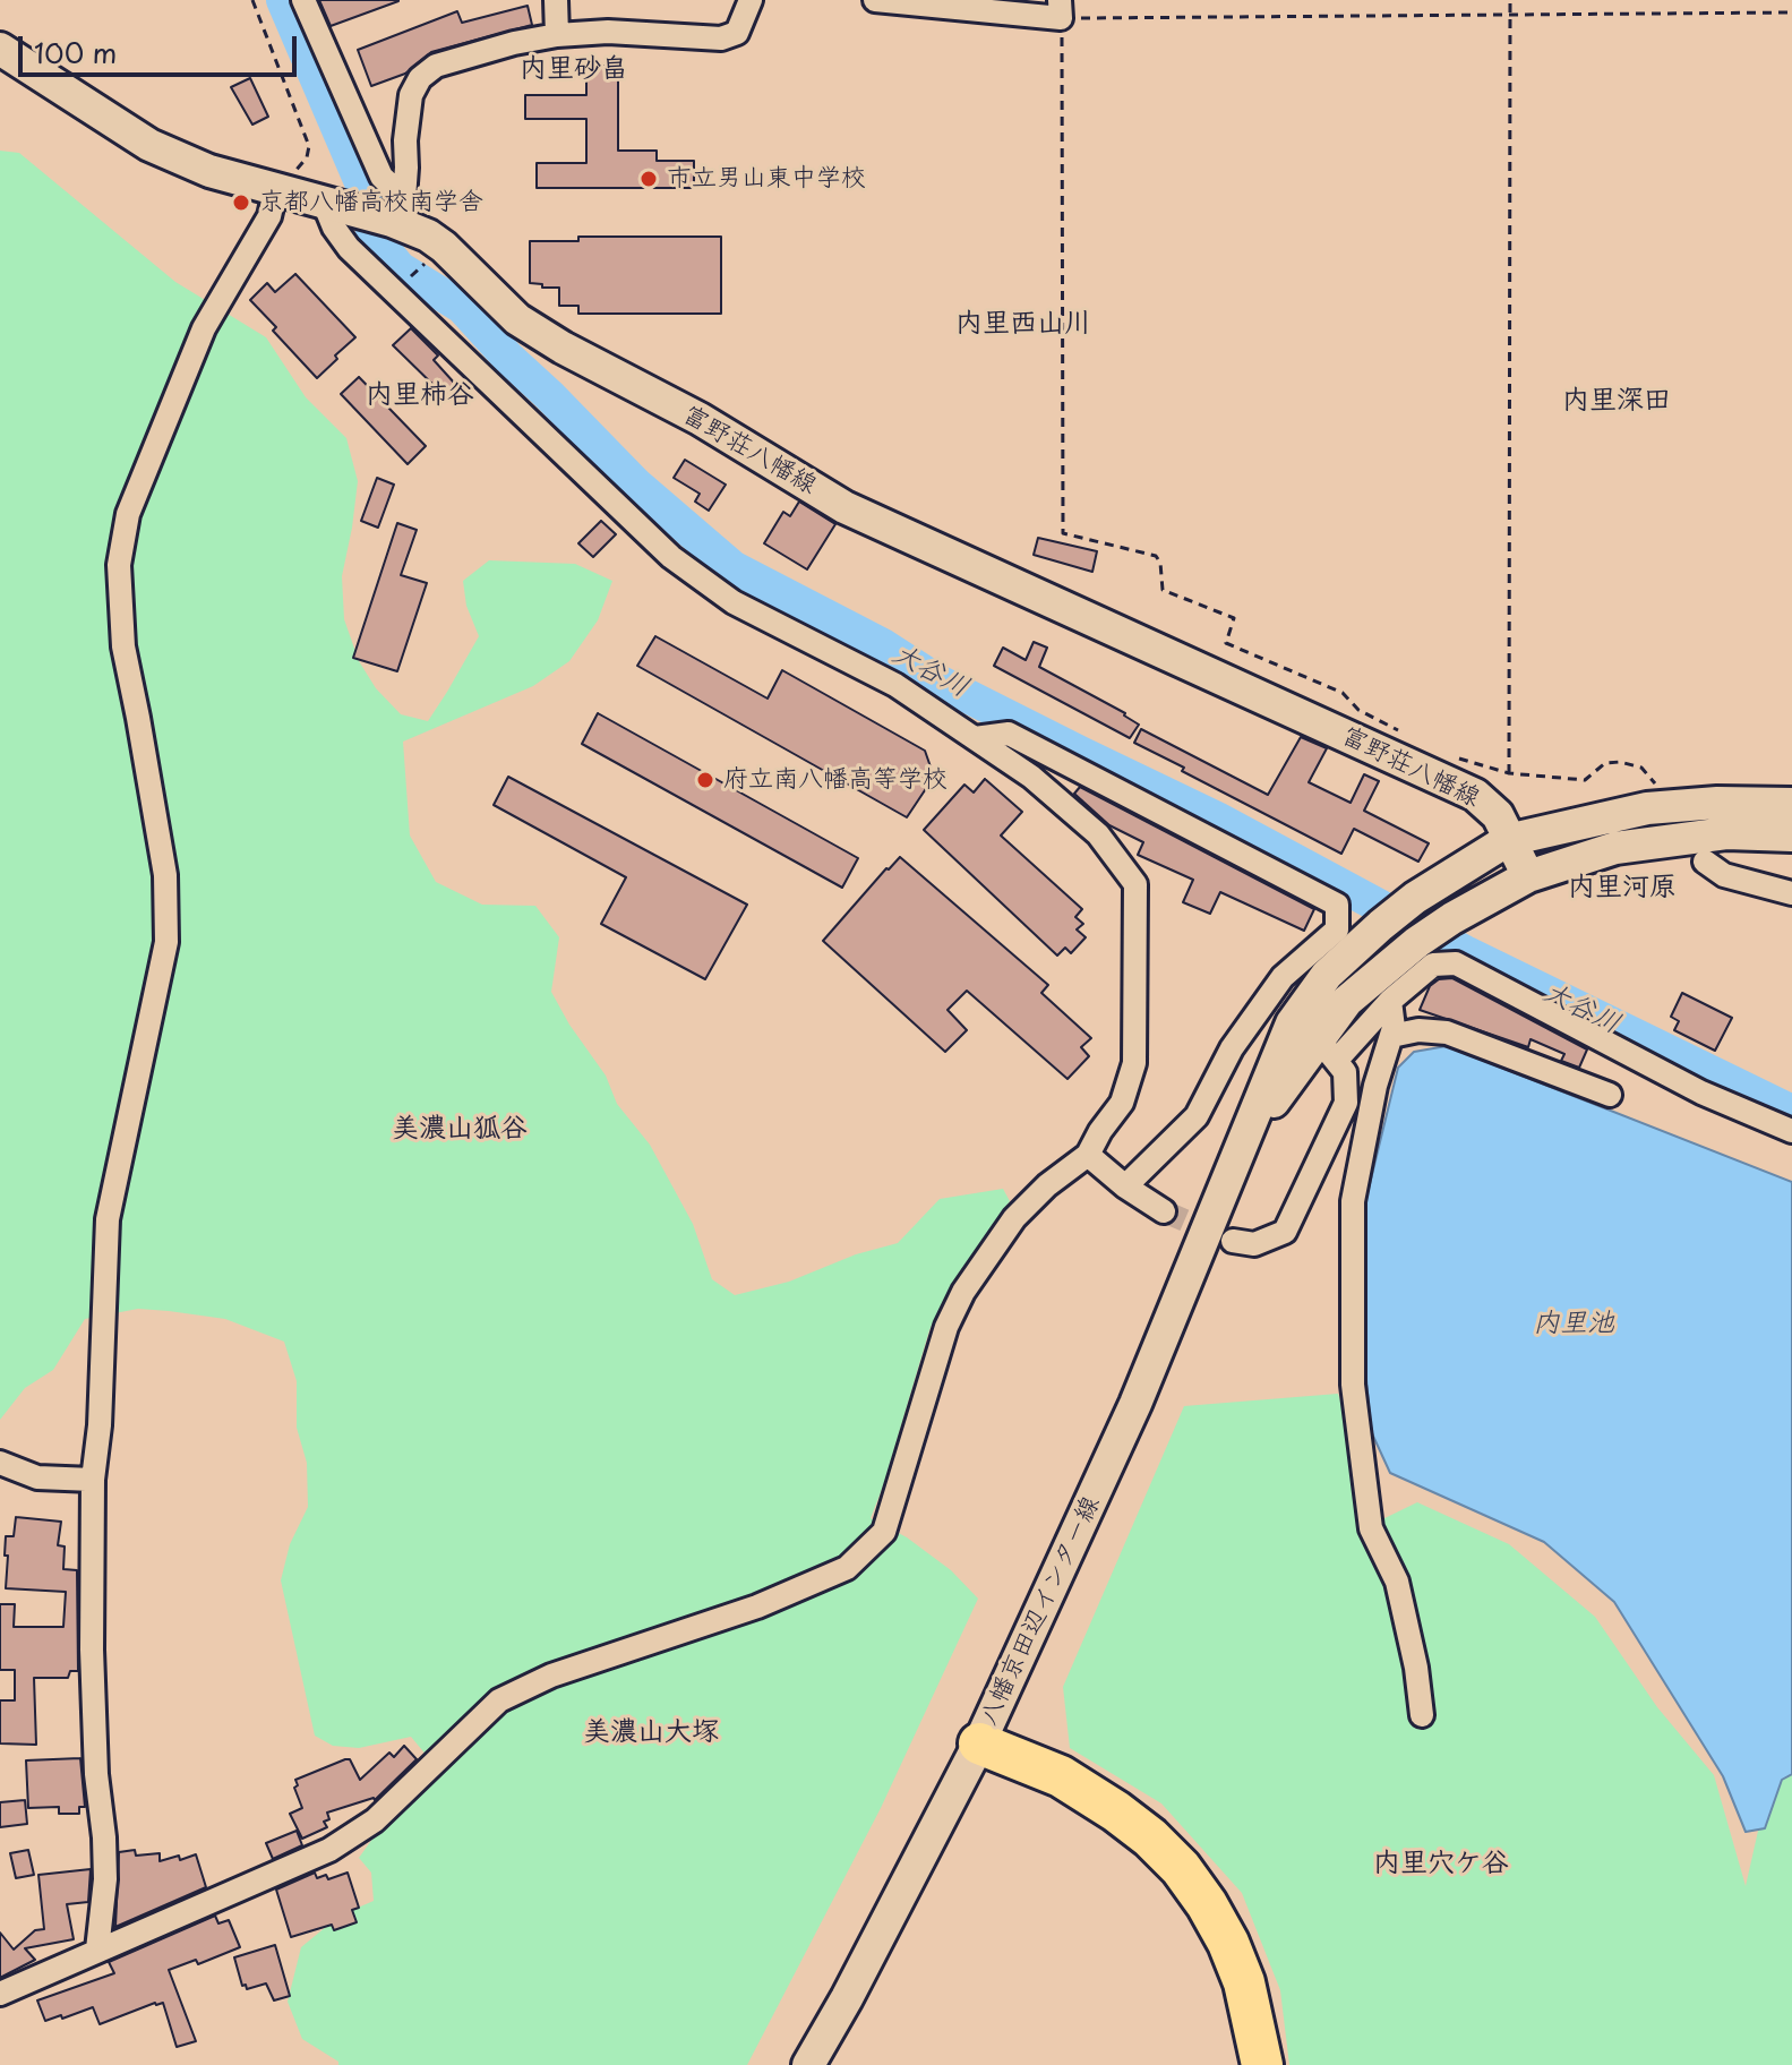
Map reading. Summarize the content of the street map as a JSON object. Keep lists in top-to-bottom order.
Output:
{
  "streets": {
    "main road": ["富野荘八幡線", "八幡京田辺インター線"]
  },
  "crossings": [
    ["富野荘八幡線", "八幡京田辺インター線"]
  ],
  "districts": [
    "内里砂畠",
    "内里西山川",
    "内里柿谷",
    "内里深田",
    "内里河原",
    "美濃山狐谷",
    "美濃山大塚",
    "内里穴ケ谷"
  ],
  "water": ["大谷川", "内里池"],
  "places": ["市立男山東中学校", "京都八幡高校南学舎", "府立南八幡高等学校"],
  "scale_bar": "100 m"
}
